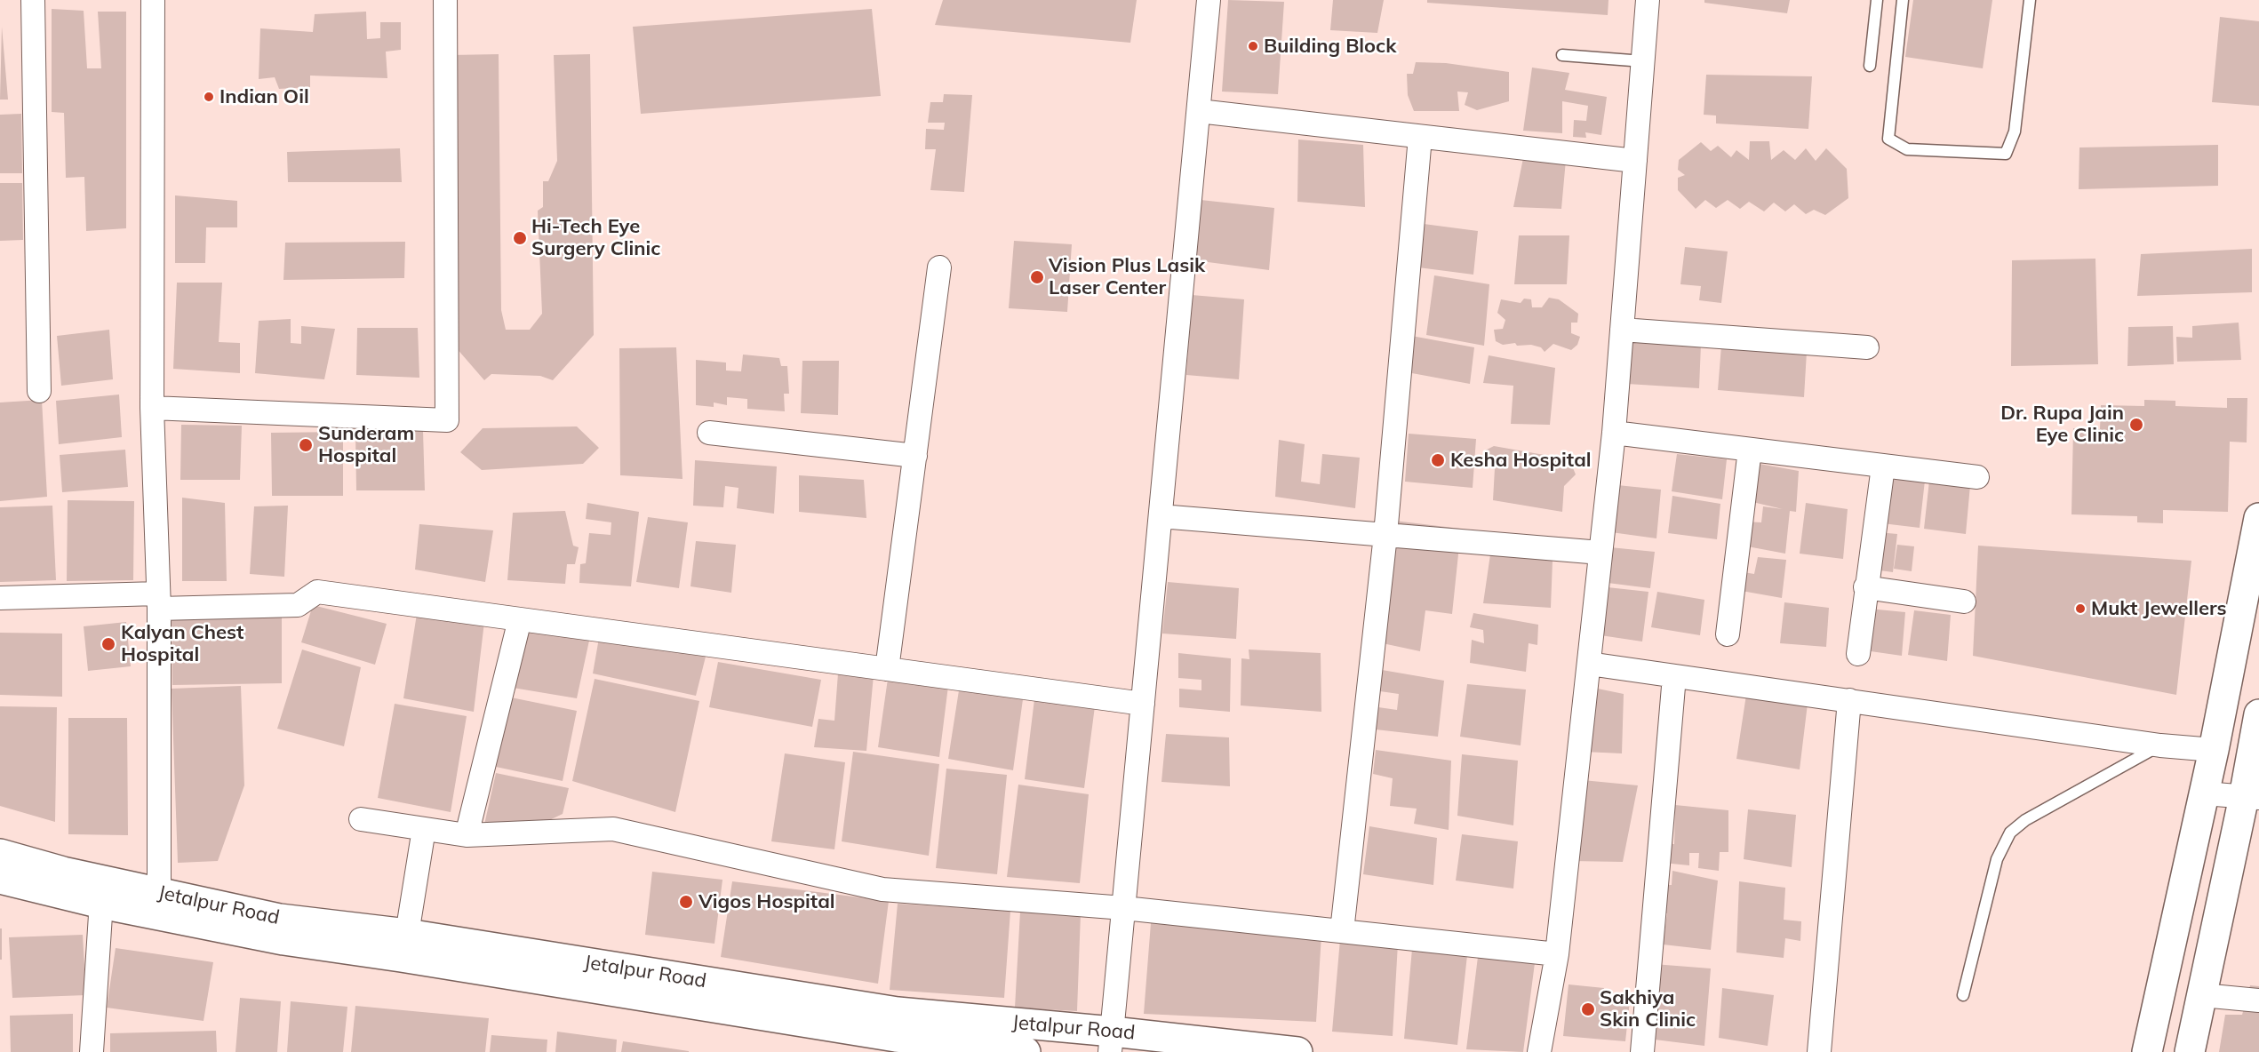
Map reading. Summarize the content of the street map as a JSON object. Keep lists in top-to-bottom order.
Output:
{
  "streets": {
    "main road": ["Jetalpur Road"]
  },
  "places": [
    "Building Block",
    "Indian Oil",
    "Hi-Tech Eye Surgery Clinic",
    "Vision Plus Lasik Laser Center",
    "Dr. Rupa Jain Eye Clinic",
    "Sunderam Hospital",
    "Kesha Hospital",
    "Mukt Jewellers",
    "Kalyan Chest Hospital",
    "Vigos Hospital",
    "Sakhiya Skin Clinic"
  ]
}
